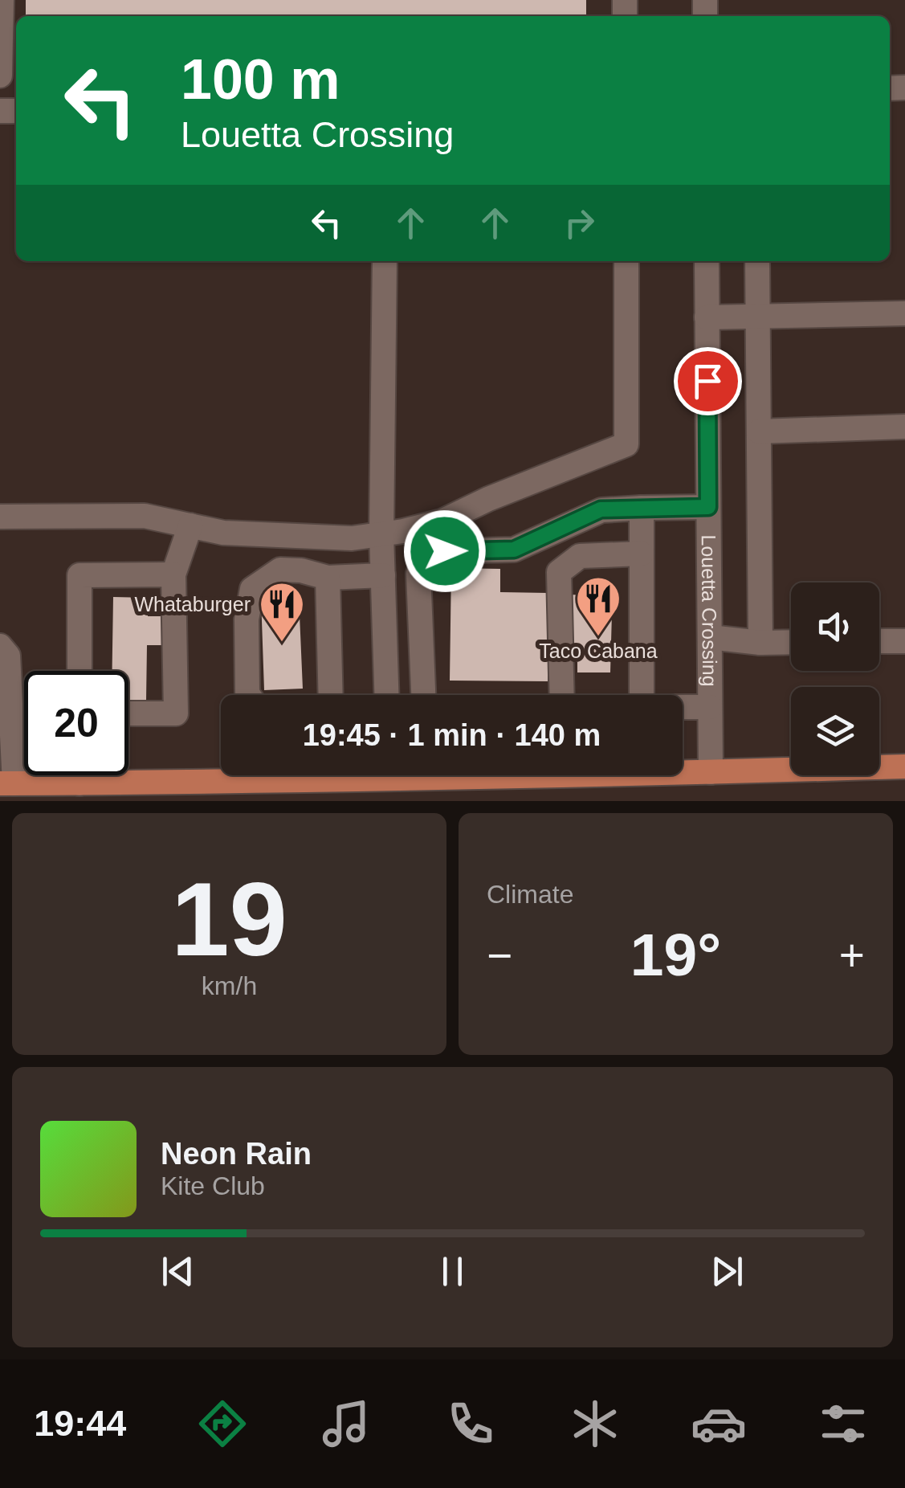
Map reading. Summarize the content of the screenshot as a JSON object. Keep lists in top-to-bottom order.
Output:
{
  "streets": {
    "street": ["Louetta Crossing"]
  },
  "places": {
    "restaurant": ["Taco Cabana", "Whataburger"]
  },
  "page": {
    "turn": ["100 m", "Louetta Crossing"],
    "limit": "20",
    "trip": "19:45 · 1 min · 140 m",
    "tile": [
      ["19", "km/h"],
      "Climate"
    ],
    "heat": ["−", "19°", "+"],
    "song": ["Neon Rain", "Kite Club"],
    "tabs": "19:44"
  }
}
